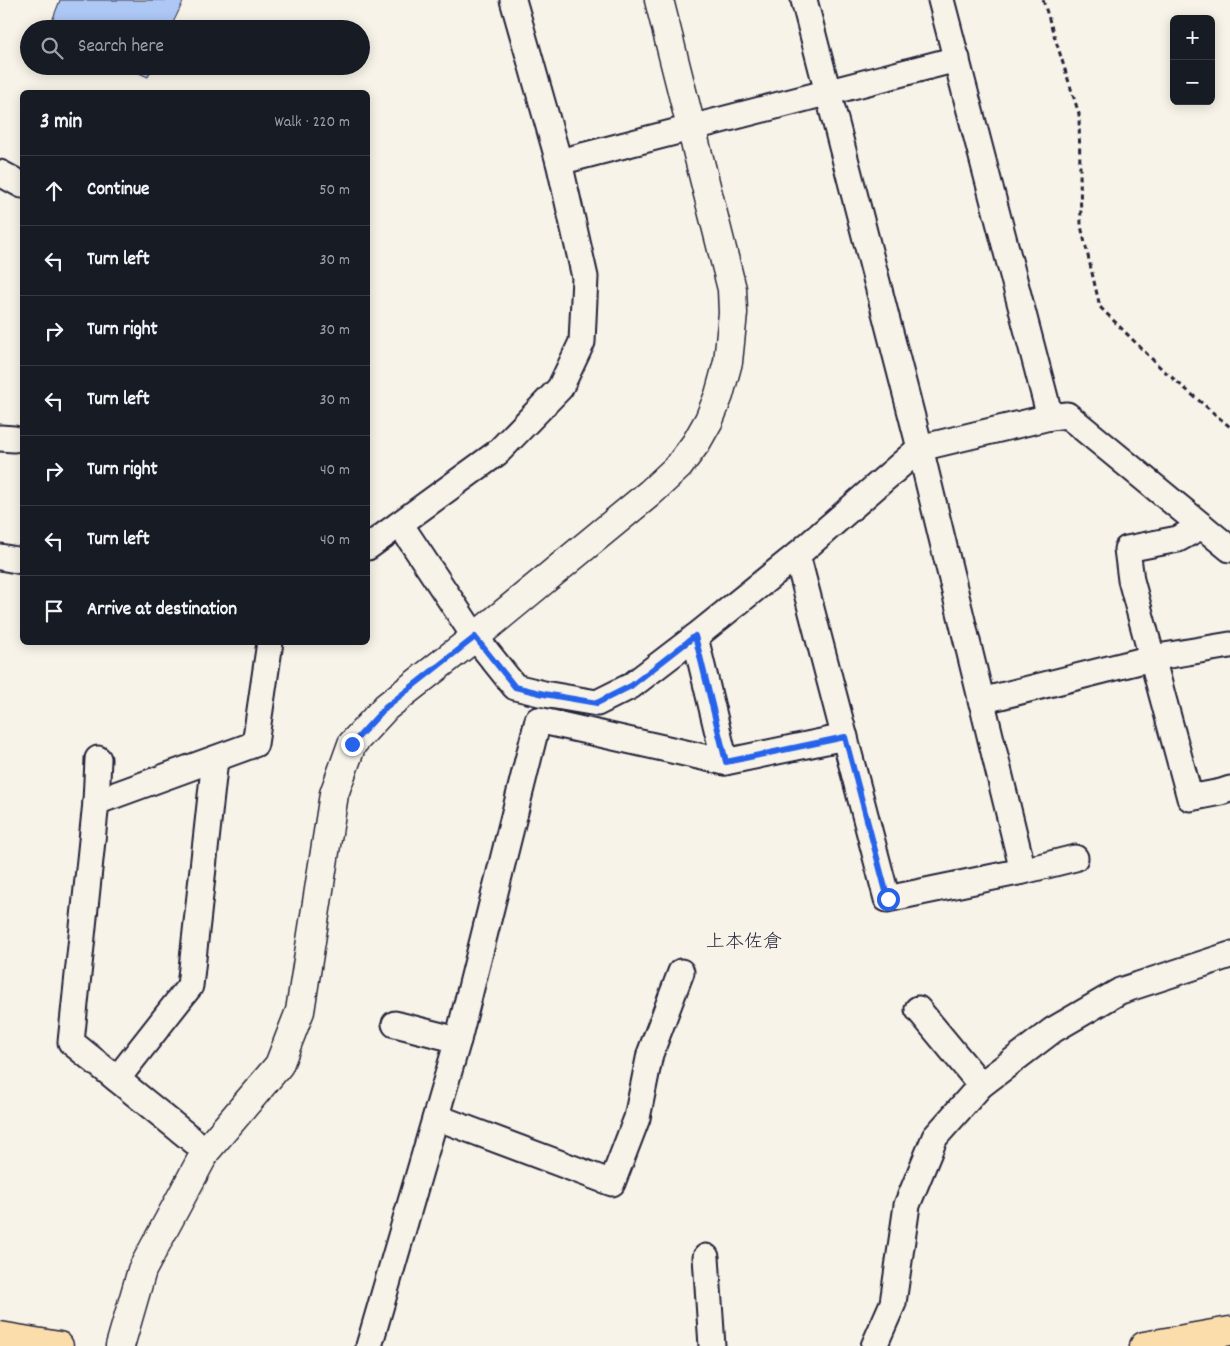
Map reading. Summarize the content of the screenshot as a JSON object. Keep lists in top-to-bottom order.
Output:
{
  "districts": ["上本佐倉"],
  "page": {
    "map_buttons": ["+", "−"],
    "search": "Search here",
    "heading": ["3 min", "Walk · 220 m"],
    "list": [
      ["Continue", "50 m"],
      ["Turn left", "30 m"],
      ["Turn right", "30 m"],
      ["Turn left", "30 m"],
      ["Turn right", "40 m"],
      ["Turn left", "40 m"],
      "Arrive at destination"
    ]
  }
}
